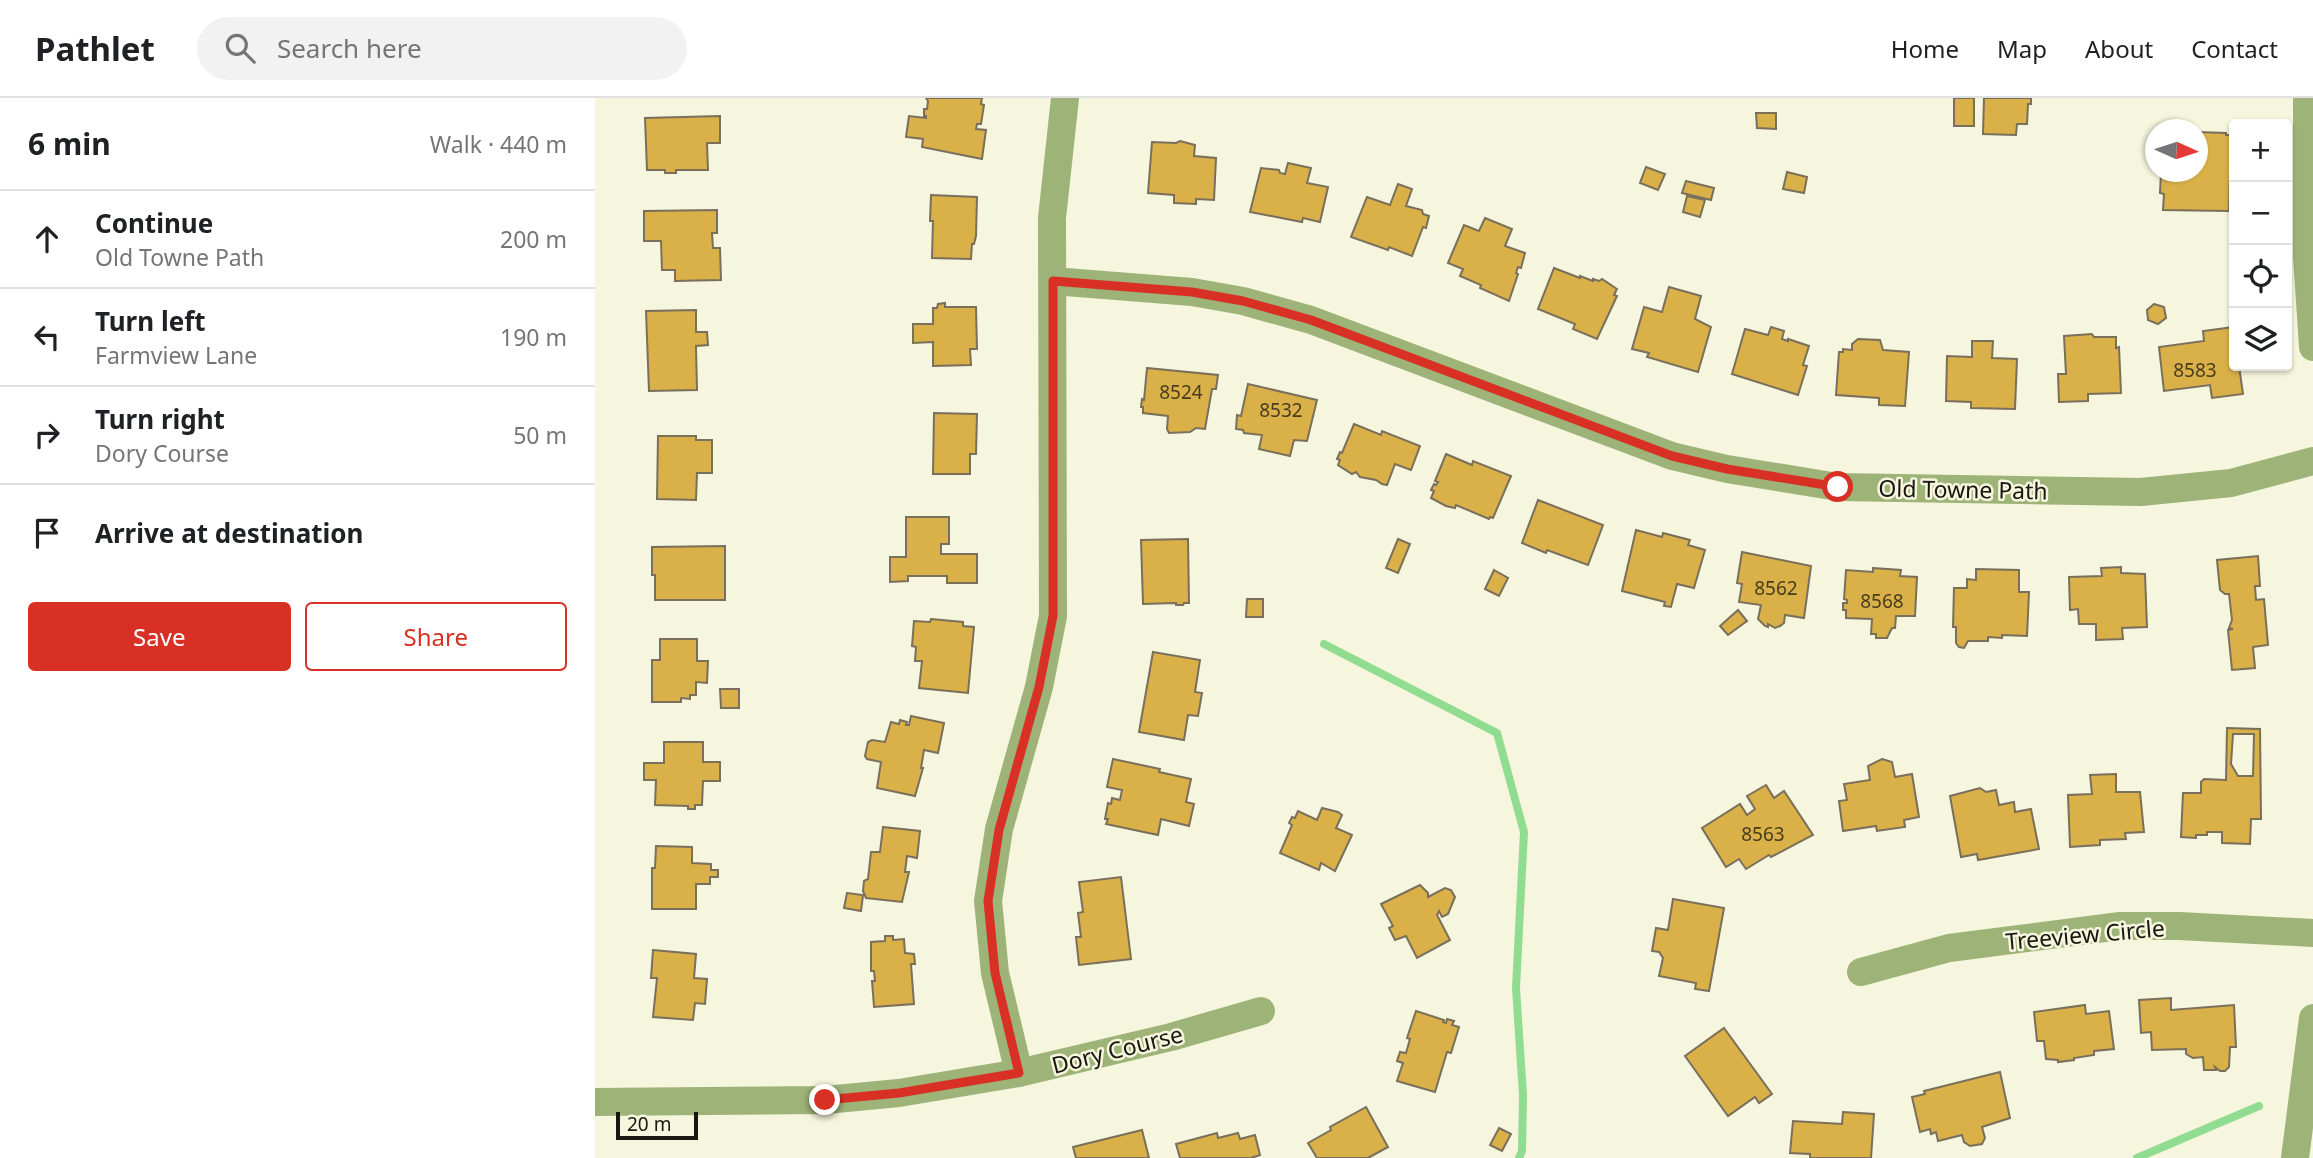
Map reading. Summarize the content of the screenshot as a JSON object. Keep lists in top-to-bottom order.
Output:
{
  "streets": {
    "street": ["Old Towne Path", "Treeview Circle", "Dory Course"]
  },
  "house_numbers": [
    "8583",
    "8524",
    "8532",
    "8562",
    "8568",
    "8563"
  ],
  "scale_bar": "20 m",
  "north": "right",
  "page": {
    "header": "Pathlet",
    "search": "Search here",
    "nav": [
      "Home",
      "Map",
      "About",
      "Contact"
    ],
    "heading": ["6 min", "Walk · 440 m"],
    "map_buttons": ["+", "−"],
    "list": [
      ["Continue", "Old Towne Path", "200 m"],
      ["Turn left", "Farmview Lane", "190 m"],
      ["Turn right", "Dory Course", "50 m"],
      "Arrive at destination"
    ],
    "buttons": ["Save", "Share"],
    "scale": "20 m"
  }
}
